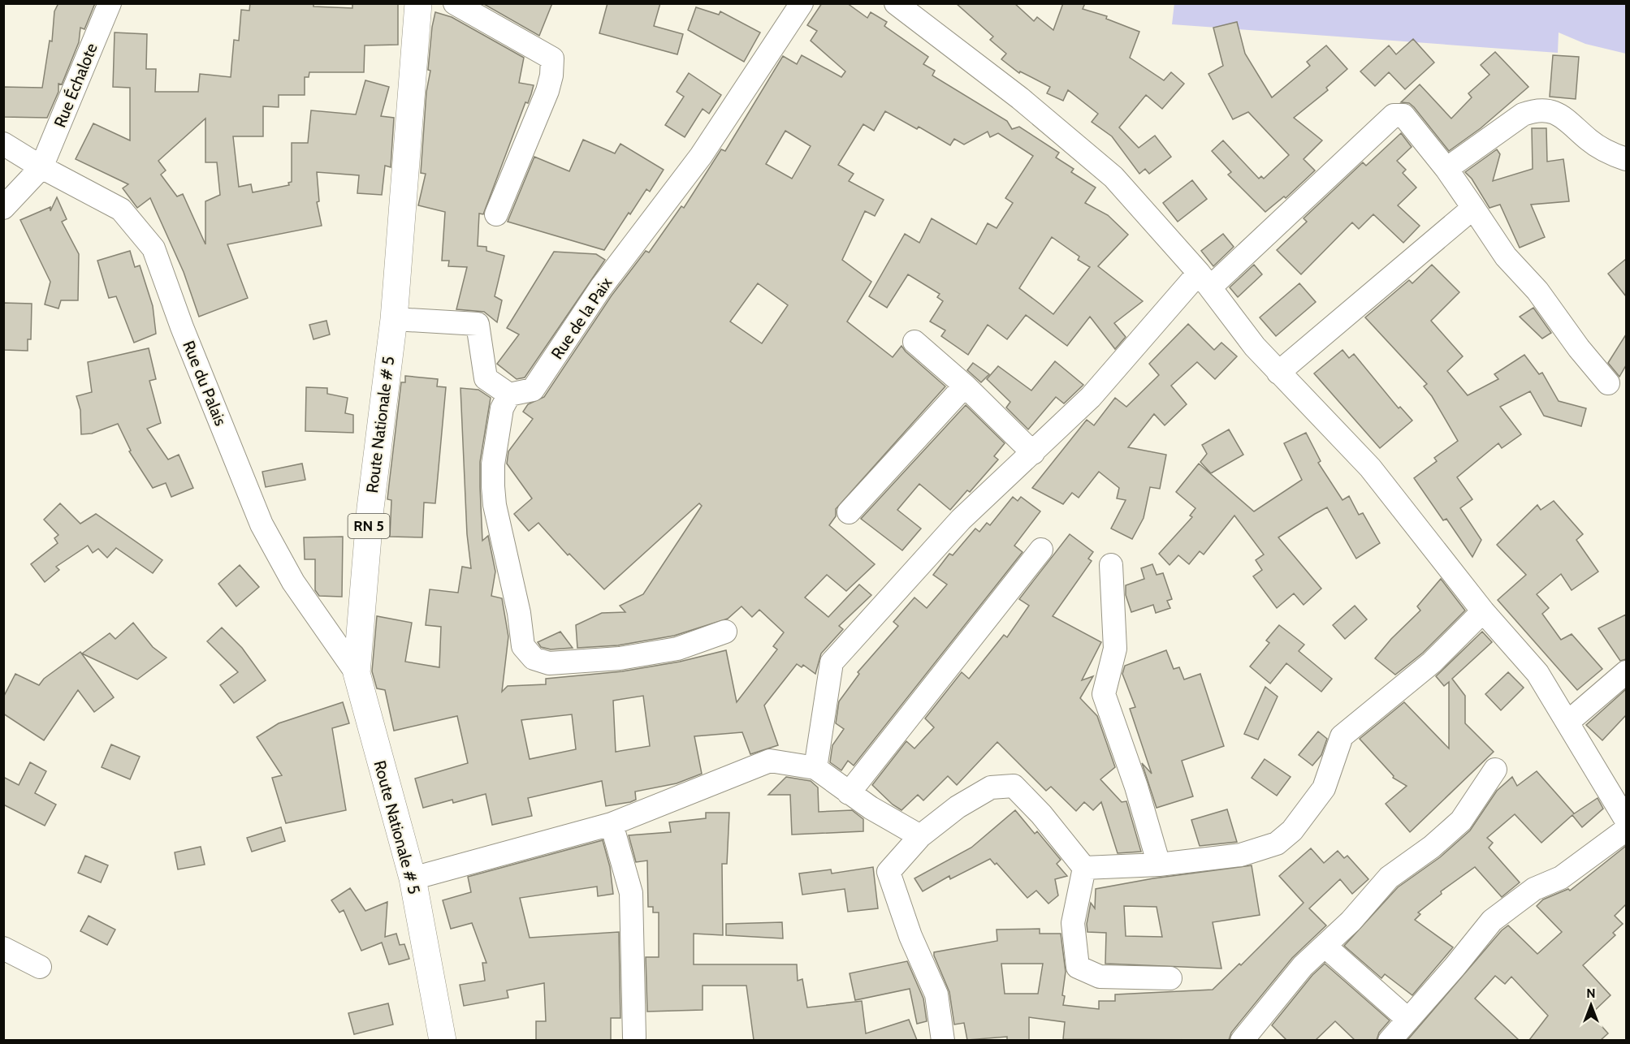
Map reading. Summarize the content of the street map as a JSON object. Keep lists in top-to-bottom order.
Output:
{
  "streets": {
    "main road": ["Route Nationale # 5", "RN 5"],
    "street": ["Rue Échalote", "Rue de la Paix", "Rue du Palais"]
  },
  "crossings": [
    ["Rue Échalote", "Rue du Palais"],
    ["Rue du Palais", "Route Nationale # 5"]
  ],
  "north": "top"
}
